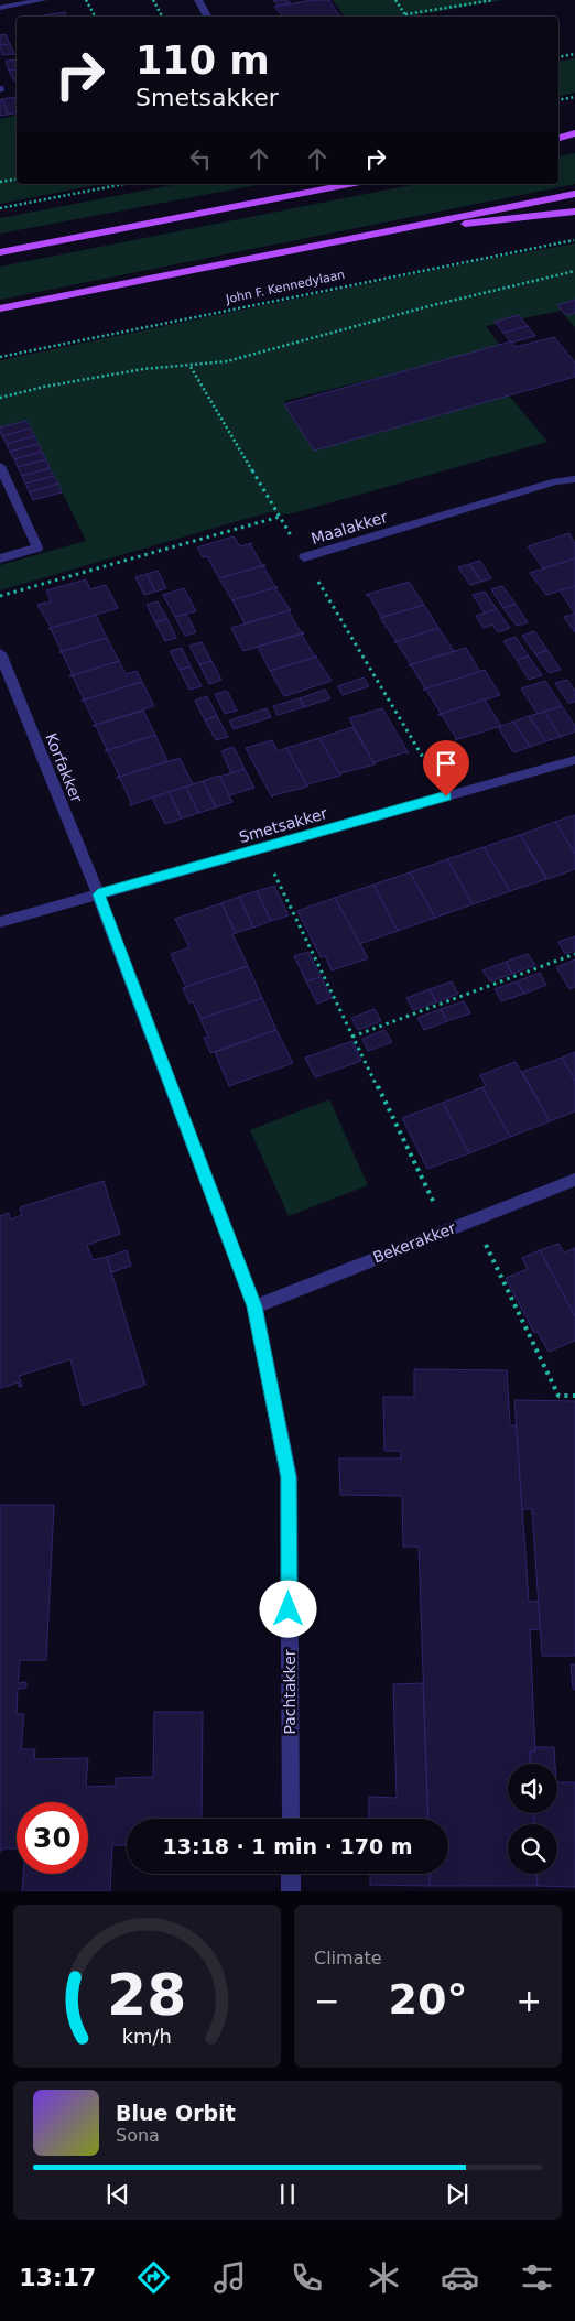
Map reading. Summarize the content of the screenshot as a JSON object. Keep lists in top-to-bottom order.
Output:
{
  "streets": {
    "street": [
      "Maalakker",
      "Korfakker",
      "Smetsakker",
      "Bekerakker",
      "Pachtakker"
    ],
    "path": ["John F. Kennedylaan"]
  },
  "crossings": [
    ["Maalakker", "Smetsakker"],
    ["Korfakker", "Smetsakker"],
    ["Korfakker", "Pachtakker"],
    ["Smetsakker", "Pachtakker"],
    ["Bekerakker", "Pachtakker"]
  ],
  "page": {
    "turn": ["110 m", "Smetsakker"],
    "limit": "30",
    "trip": "13:18 · 1 min · 170 m",
    "tile": "Climate",
    "heat": ["−", "20°", "+"],
    "song": ["Blue Orbit", "Sona"],
    "tabs": "13:17",
    "gauge": ["28", "km/h"]
  }
}
